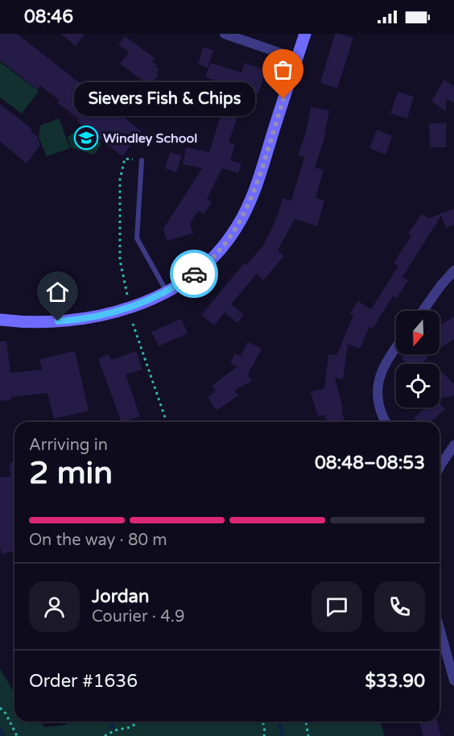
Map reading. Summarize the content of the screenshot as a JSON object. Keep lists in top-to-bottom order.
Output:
{
  "places": {
    "other": ["Sievers Fish & Chips"],
    "school or university": ["Windley School"]
  },
  "north": "bottom",
  "page": {
    "status": "08:46",
    "bubble": "Sievers Fish & Chips",
    "heading": ["2 min", "Arriving in", "08:48–08:53"],
    "panel": [
      "Jordan",
      "Courier · 4.9",
      "Order #1636",
      "$33.90"
    ],
    "bar": "On the way · 80 m"
  }
}
